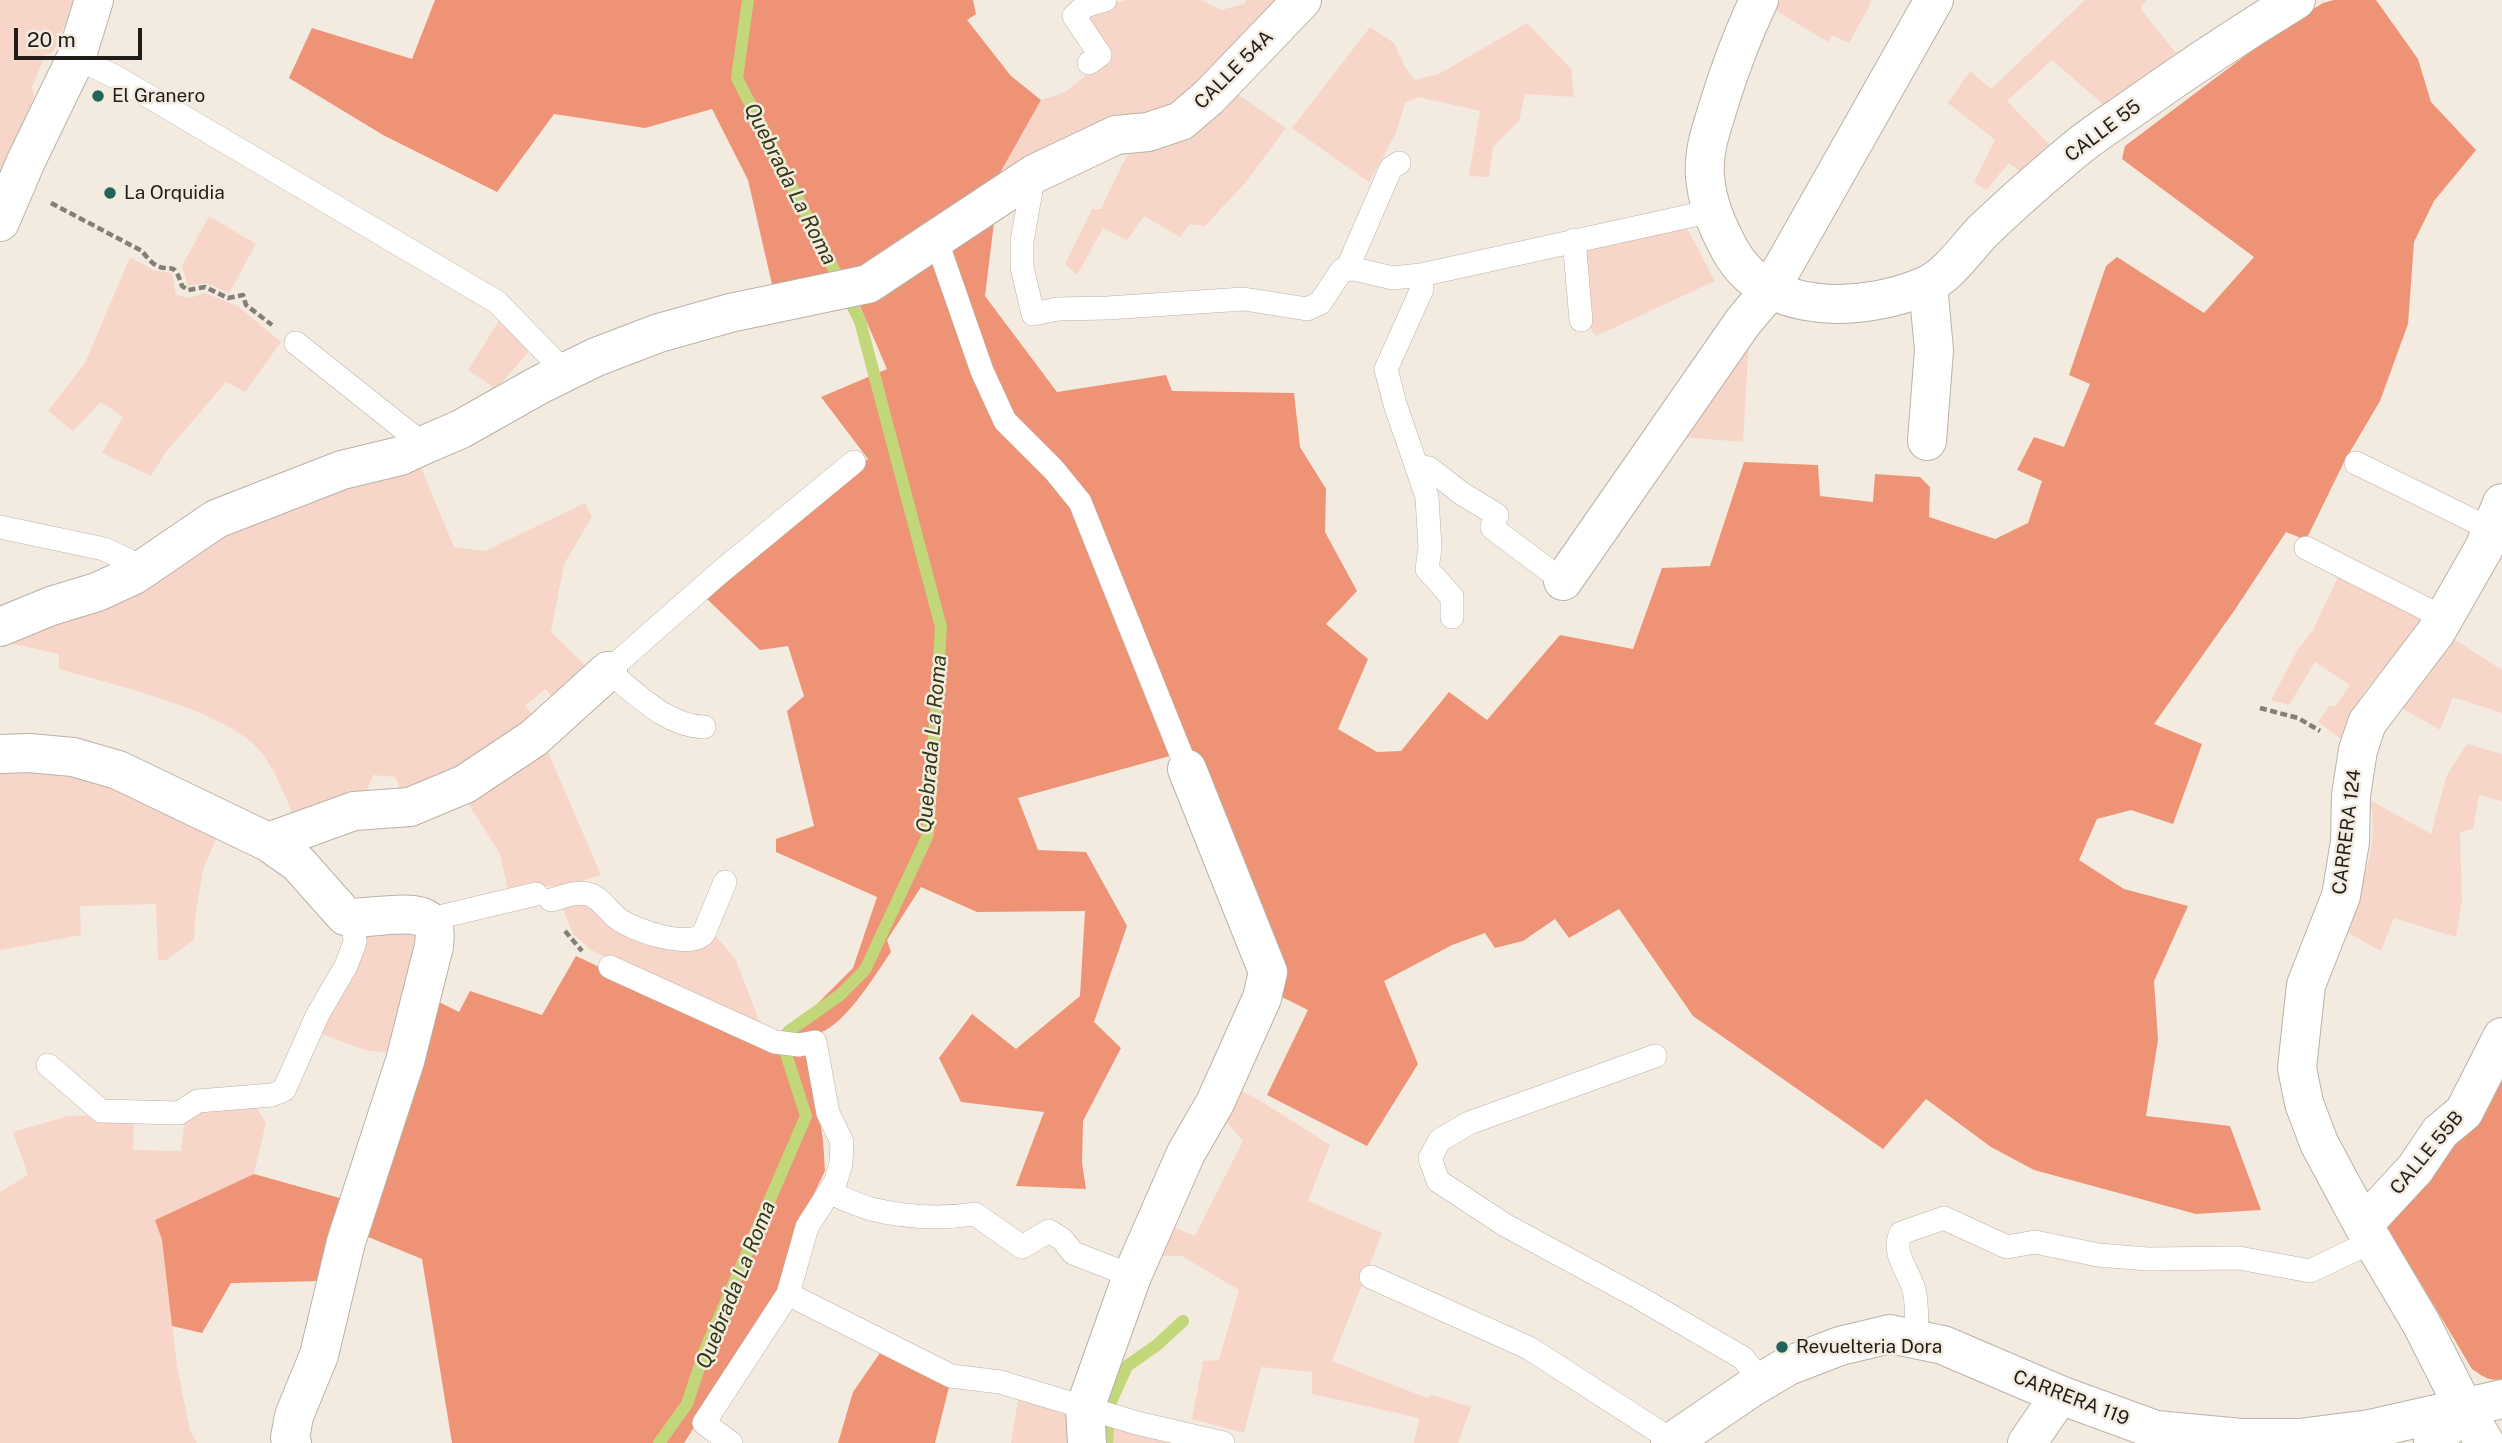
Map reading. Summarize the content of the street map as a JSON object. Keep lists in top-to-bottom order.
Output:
{
  "streets": {
    "street": [
      "CALLE 54A",
      "CALLE 55",
      "CARRERA 124",
      "CALLE 55B",
      "CARRERA 119"
    ]
  },
  "crossings": [
    ["CARRERA 124", "CALLE 55B"],
    ["CARRERA 124", "CARRERA 119"]
  ],
  "water": ["Quebrada La Roma"],
  "places": ["El Granero", "La Orquidia", "Revuelteria Dora"],
  "scale_bar": "20 m"
}
